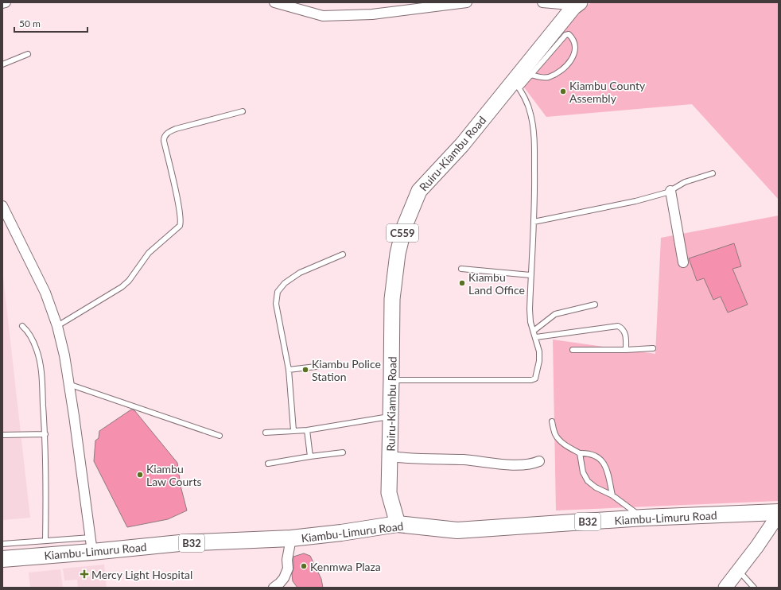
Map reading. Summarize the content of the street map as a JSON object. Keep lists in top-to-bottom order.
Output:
{
  "streets": {
    "highway": ["Kiambu-Limuru Road", "B32"],
    "main road": ["Ruiru-Kiambu Road", "C559"]
  },
  "crossings": [
    ["Ruiru-Kiambu Road", "Kiambu-Limuru Road"]
  ],
  "places": {
    "other": [
      "Kiambu County Assembly",
      "Kiambu Land Office",
      "Kiambu Police Station",
      "Kiambu Law Courts",
      "Kenmwa Plaza"
    ],
    "health": ["Mercy Light Hospital"]
  },
  "scale_bar": "50 m"
}
